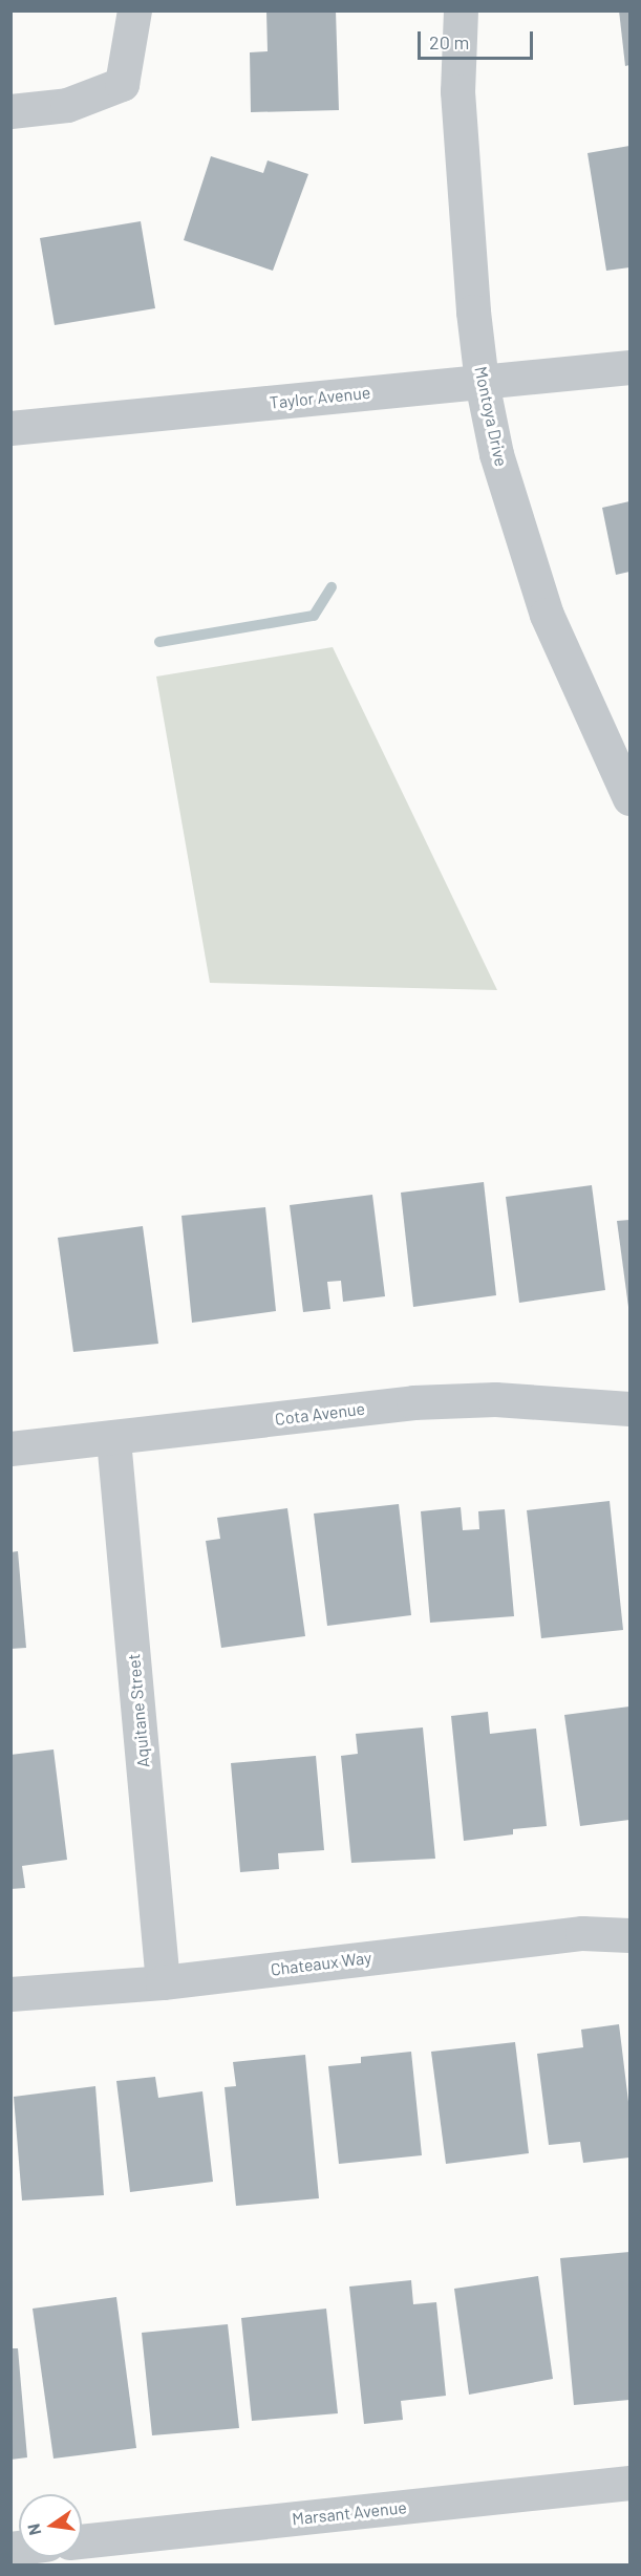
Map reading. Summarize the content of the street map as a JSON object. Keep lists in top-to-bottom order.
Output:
{
  "streets": {
    "street": [
      "Taylor Avenue",
      "Montoya Drive",
      "Cota Avenue",
      "Aquitane Street",
      "Chateaux Way",
      "Marsant Avenue"
    ]
  },
  "crossings": [
    ["Taylor Avenue", "Montoya Drive"],
    ["Cota Avenue", "Aquitane Street"],
    ["Aquitane Street", "Chateaux Way"]
  ],
  "scale_bar": "20 m",
  "north": "left"
}
